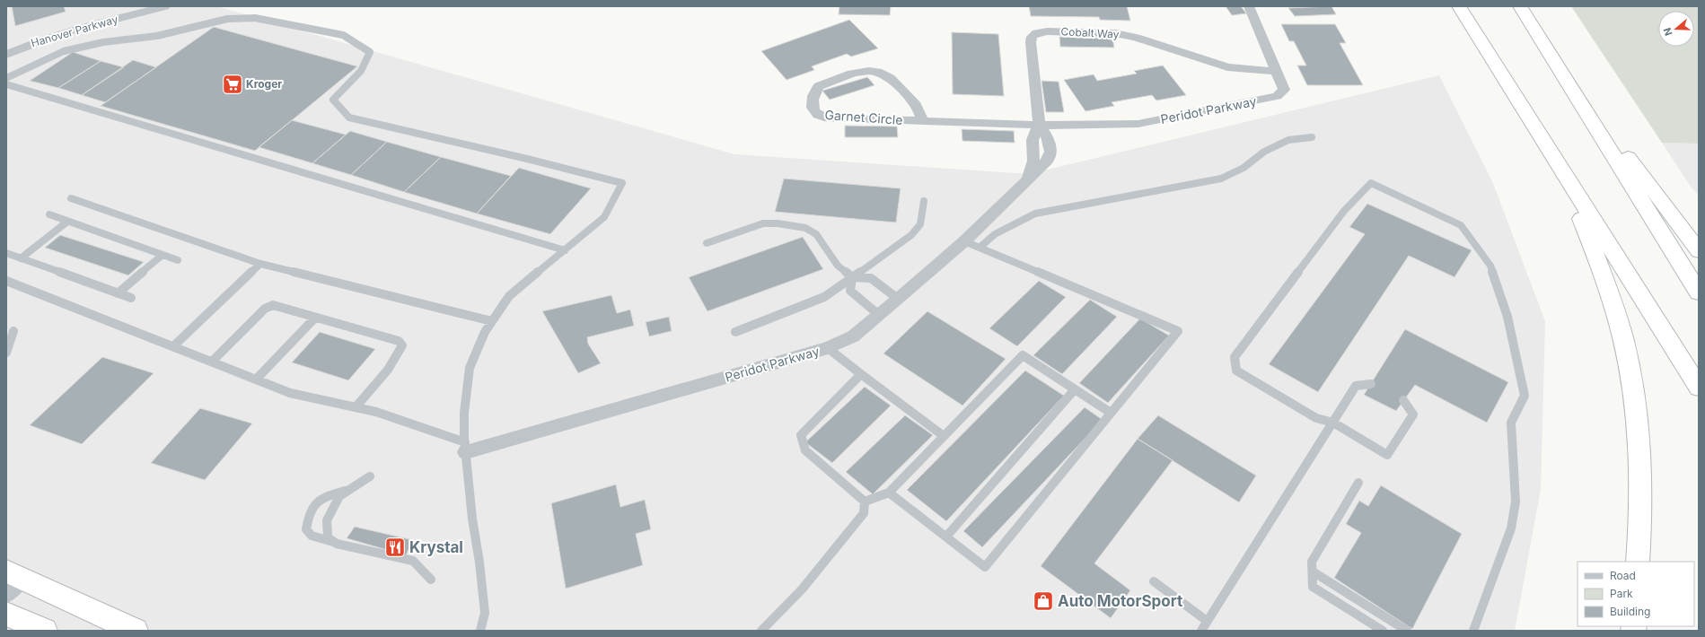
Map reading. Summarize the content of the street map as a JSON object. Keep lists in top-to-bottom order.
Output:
{
  "streets": {
    "street": [
      "Hanover Parkway",
      "Cobalt Way",
      "Peridot Parkway",
      "Garnet Circle"
    ]
  },
  "crossings": [
    ["Cobalt Way", "Peridot Parkway"],
    ["Cobalt Way", "Garnet Circle"],
    ["Peridot Parkway", "Garnet Circle"]
  ],
  "places": {
    "supermarket": ["Kroger"],
    "restaurant": ["Krystal"],
    "shop": ["Auto MotorSport"]
  },
  "legend": ["Road", "Park", "Building"],
  "north": "left"
}
